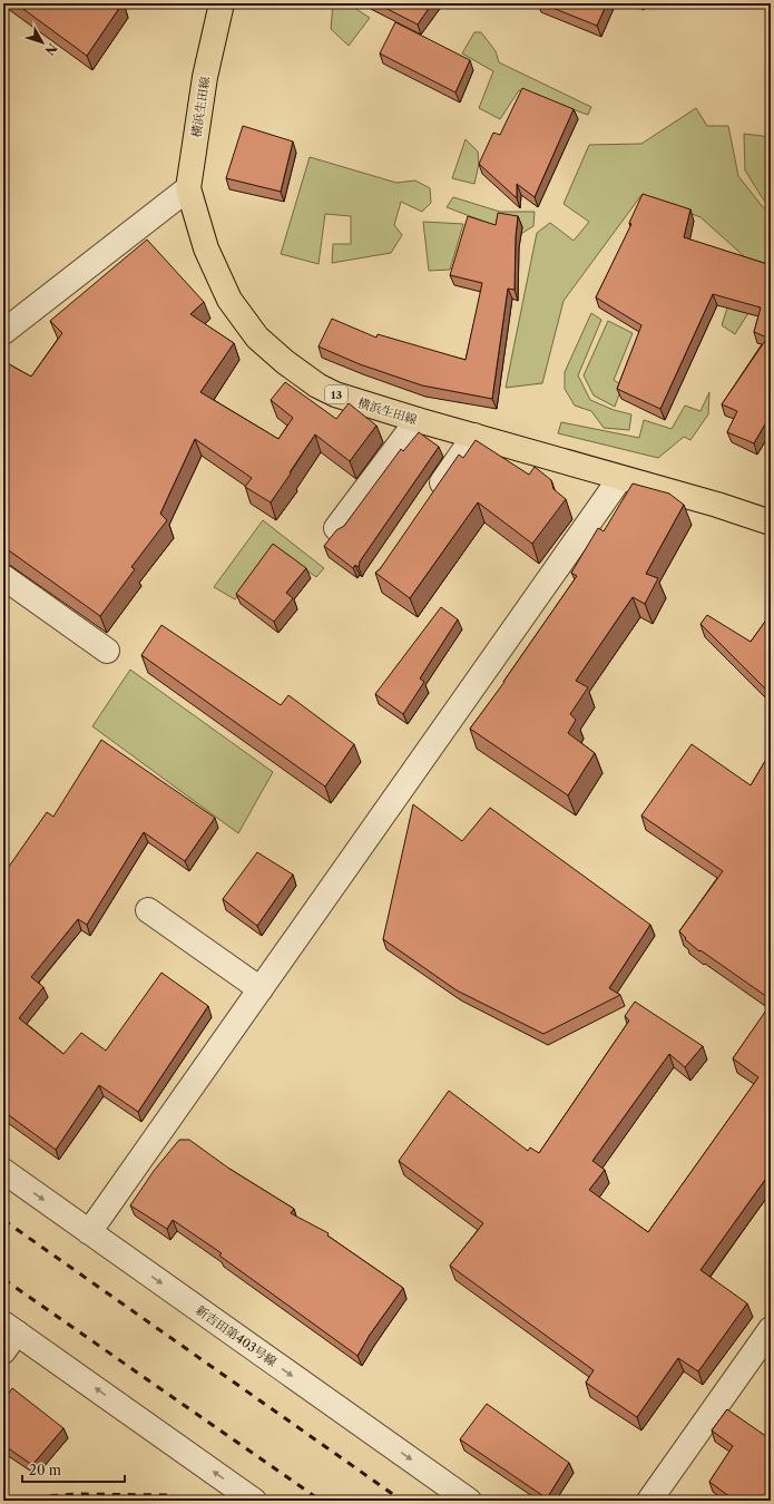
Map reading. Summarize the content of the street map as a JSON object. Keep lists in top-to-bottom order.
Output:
{
  "streets": {
    "main road": ["横浜生田線", "13"],
    "street": ["新吉田第403号線"]
  },
  "scale_bar": "20 m",
  "north": "bottom right"
}
